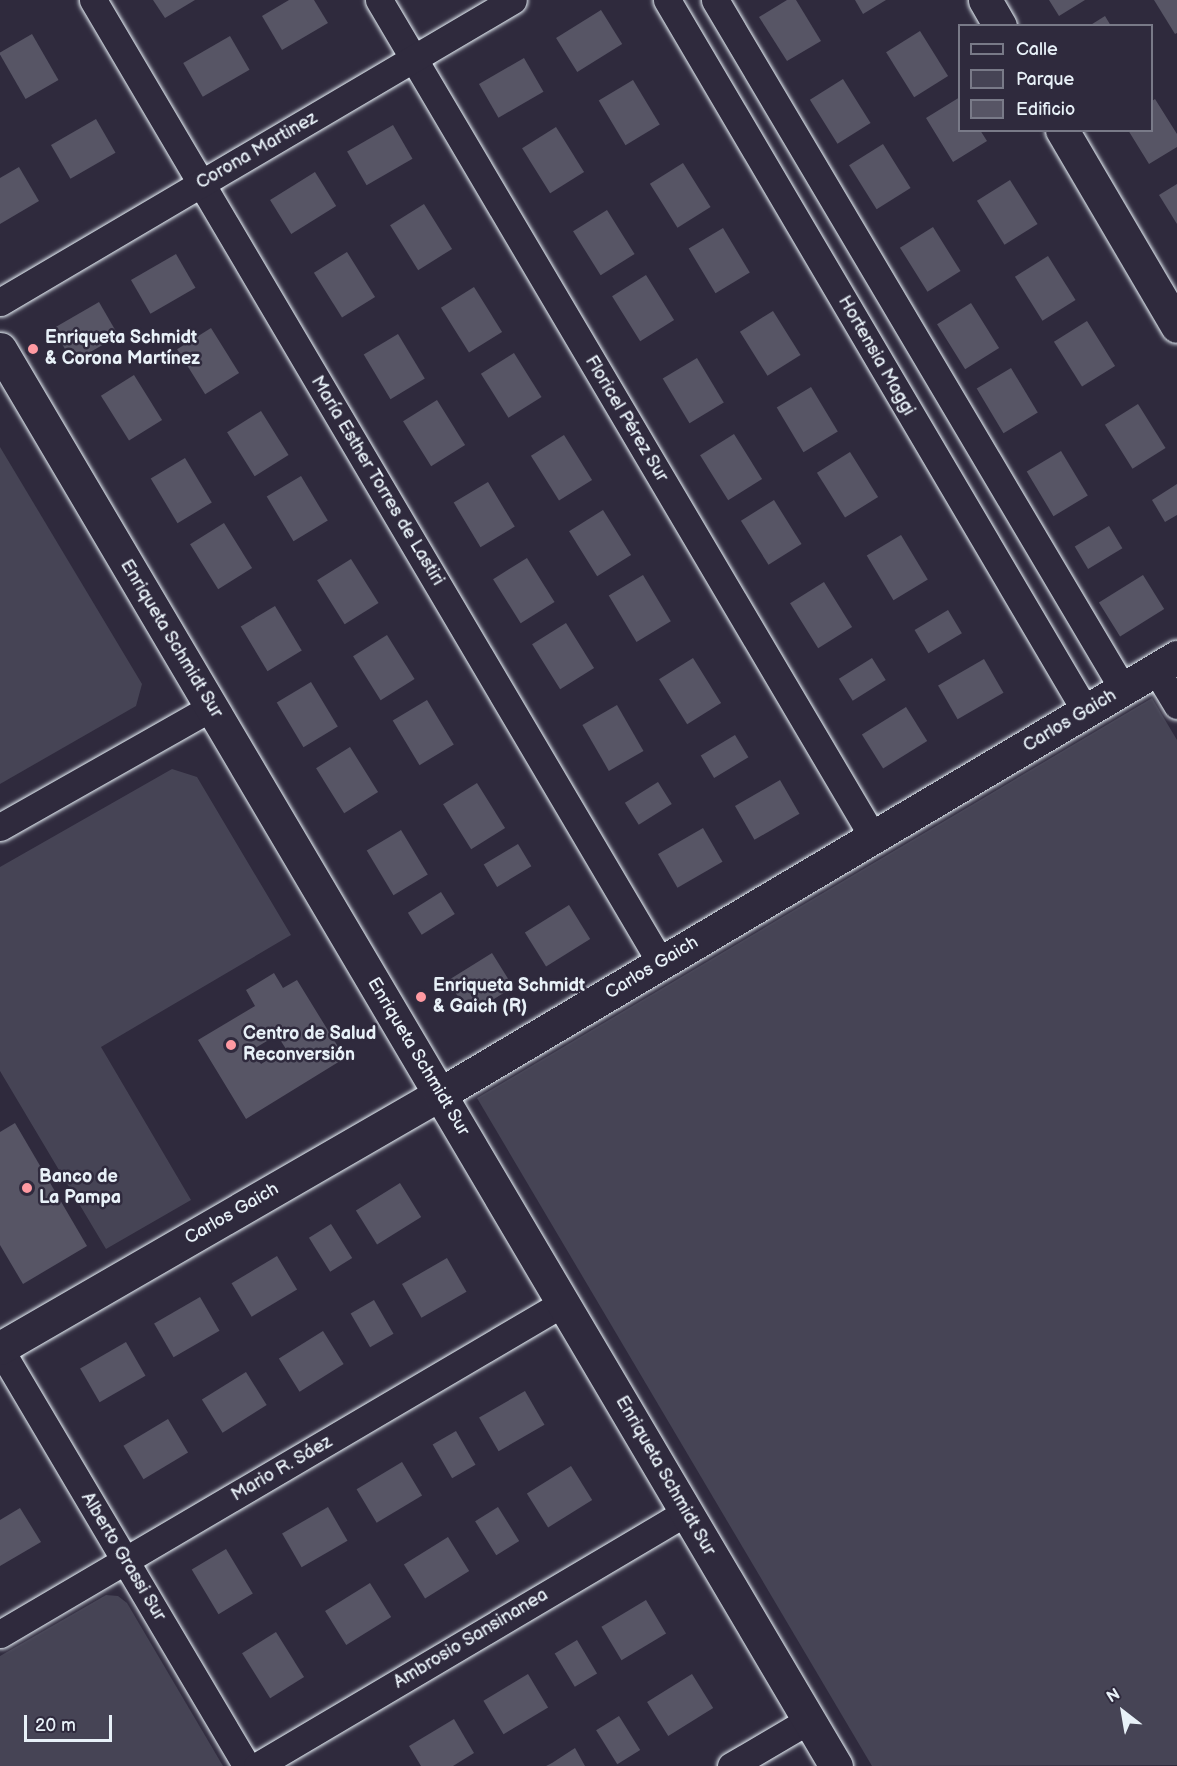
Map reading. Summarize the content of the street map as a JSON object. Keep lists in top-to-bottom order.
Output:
{
  "streets": {
    "street": [
      "Corona Martinez",
      "Hortensia Maggi",
      "Floricel Pérez Sur",
      "María Esther Torres de Lastiri",
      "Enriqueta Schmidt Sur",
      "Carlos Gaich",
      "Mario R. Sáez",
      "Alberto Grassi Sur",
      "Ambrosio Sansinanea"
    ]
  },
  "crossings": [
    ["Corona Martinez", "Floricel Pérez Sur"],
    ["Corona Martinez", "María Esther Torres de Lastiri"],
    ["Hortensia Maggi", "Carlos Gaich"],
    ["Floricel Pérez Sur", "Carlos Gaich"],
    ["María Esther Torres de Lastiri", "Carlos Gaich"],
    ["Enriqueta Schmidt Sur", "Carlos Gaich"],
    ["Enriqueta Schmidt Sur", "Mario R. Sáez"],
    ["Enriqueta Schmidt Sur", "Ambrosio Sansinanea"],
    ["Carlos Gaich", "Alberto Grassi Sur"],
    ["Mario R. Sáez", "Alberto Grassi Sur"]
  ],
  "places": [
    "Enriqueta Schmidt & Corona Martínez",
    "Enriqueta Schmidt & Gaich (R)",
    "Centro de Salud Reconversión",
    "Banco de La Pampa"
  ],
  "legend": ["Calle", "Parque", "Edificio"],
  "scale_bar": "20 m",
  "north": "top left"
}
